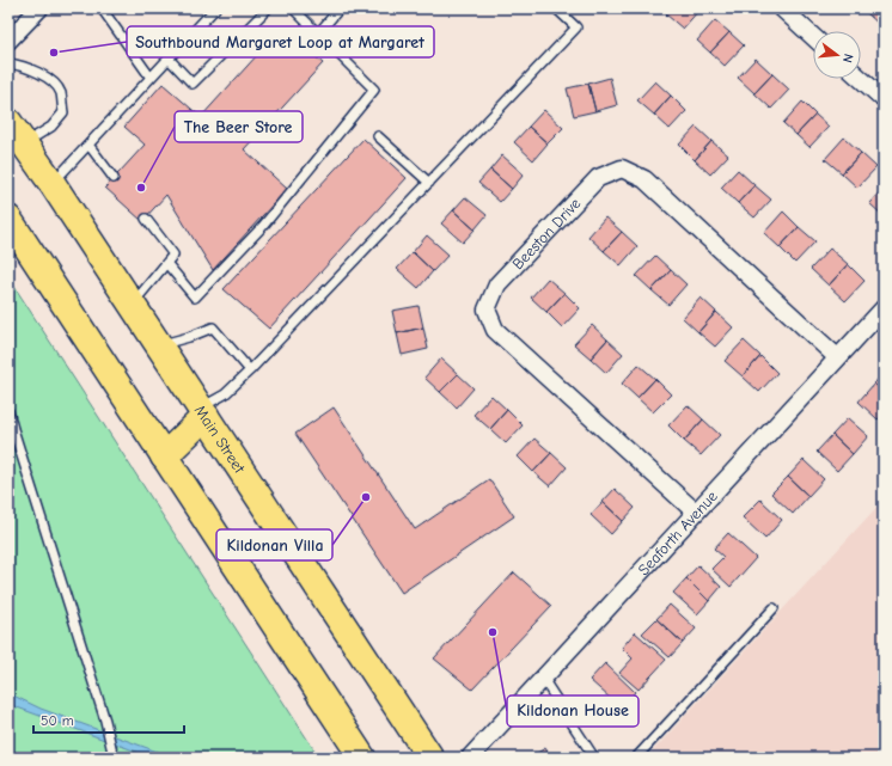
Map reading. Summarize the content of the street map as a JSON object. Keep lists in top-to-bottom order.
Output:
{
  "streets": {
    "main road": ["Main Street"],
    "street": ["Beeston Drive", "Seaforth Avenue"]
  },
  "crossings": [
    ["Beeston Drive", "Seaforth Avenue"]
  ],
  "places": [
    "Southbound Margaret Loop at Margaret",
    "The Beer Store",
    "Kildonan Villa",
    "Kildonan House"
  ],
  "scale_bar": "50 m",
  "north": "right"
}
